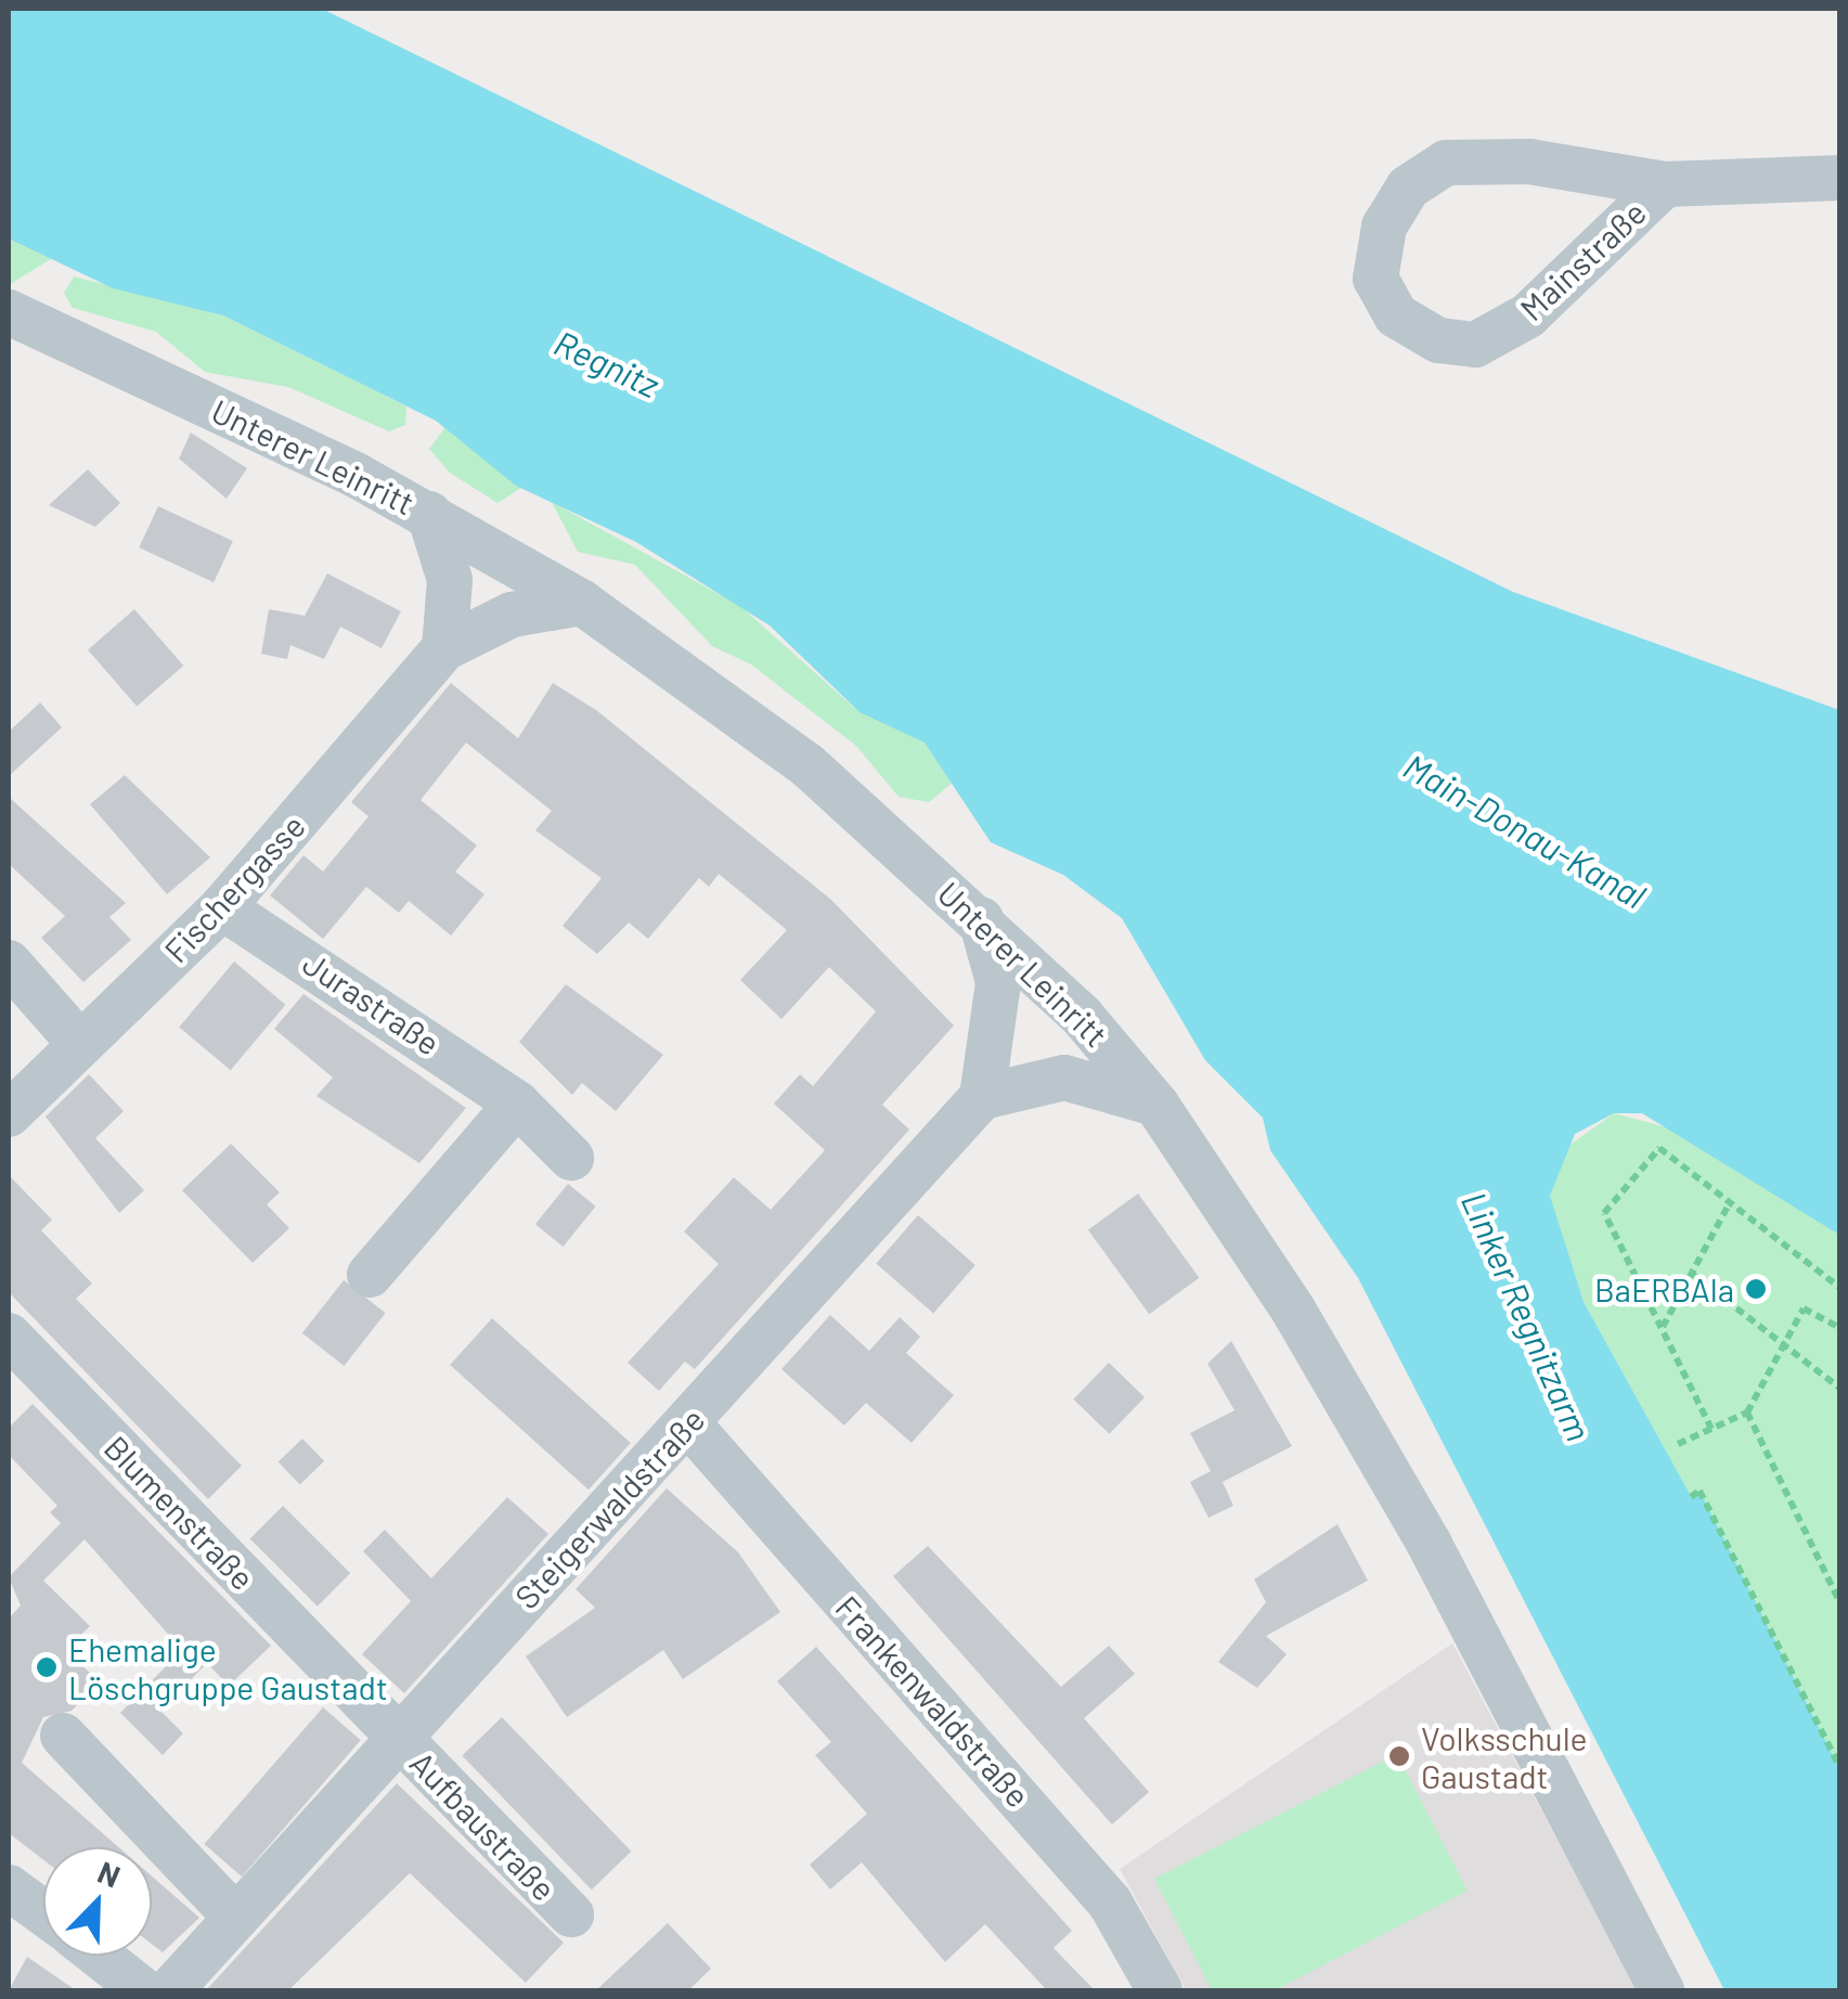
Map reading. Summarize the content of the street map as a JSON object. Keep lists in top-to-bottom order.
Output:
{
  "streets": {
    "street": [
      "Mainstraße",
      "Unterer Leinritt",
      "Fischergasse",
      "Jurastraße",
      "Steigerwaldstraße",
      "Blumenstraße",
      "Frankenwaldstraße",
      "Aufbaustraße"
    ]
  },
  "crossings": [
    ["Unterer Leinritt", "Fischergasse"],
    ["Fischergasse", "Jurastraße"],
    ["Steigerwaldstraße", "Blumenstraße"],
    ["Steigerwaldstraße", "Frankenwaldstraße"],
    ["Steigerwaldstraße", "Aufbaustraße"],
    ["Blumenstraße", "Aufbaustraße"]
  ],
  "water": ["Regnitz", "Main-Donau-Kanal", "Linker Regnitzarm"],
  "places": ["BaERBAla", "Ehemalige Löschgruppe Gaustadt", "Volksschule Gaustadt"],
  "north": "top right"
}
